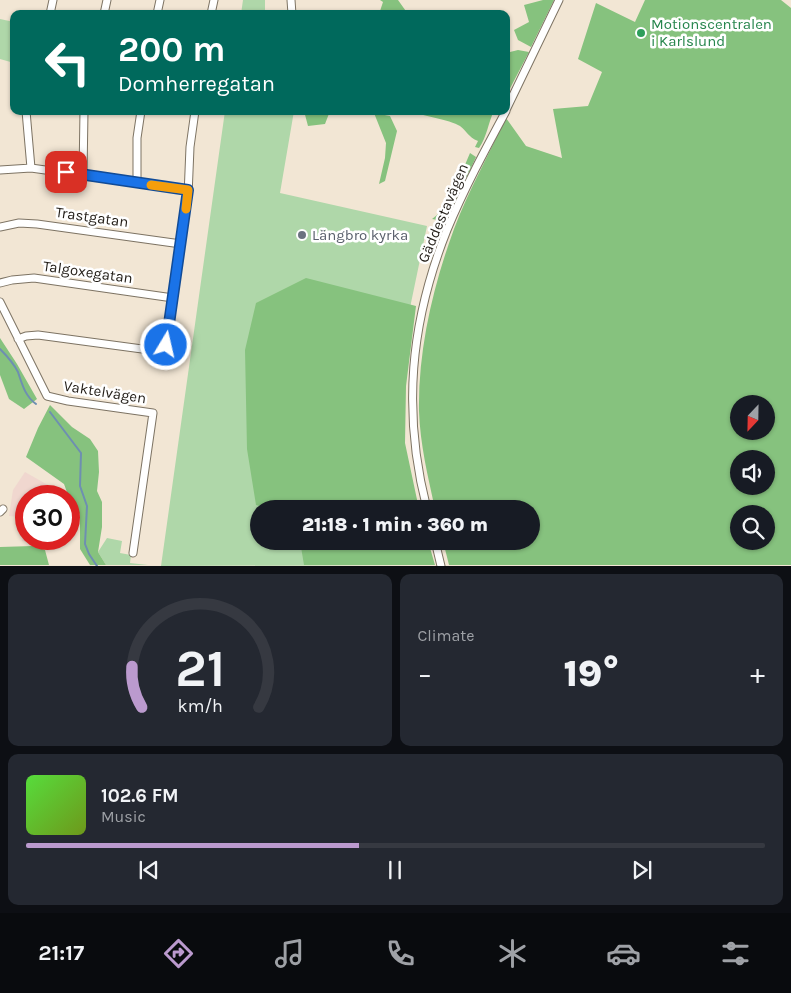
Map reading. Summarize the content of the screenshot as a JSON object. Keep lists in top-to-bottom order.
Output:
{
  "streets": {
    "street": [
      "Gäddestavägen",
      "Trastgatan",
      "Talgoxegatan",
      "Vaktelvägen"
    ]
  },
  "places": ["Motionscentralen i Karlslund", "Längbro kyrka"],
  "north": "bottom",
  "page": {
    "turn": ["200 m", "Domherregatan"],
    "limit": "30",
    "trip": "21:18 · 1 min · 360 m",
    "tile": "Climate",
    "heat": ["−", "19°", "+"],
    "song": ["102.6 FM", "Music"],
    "tabs": "21:17",
    "gauge": ["21", "km/h"]
  }
}
